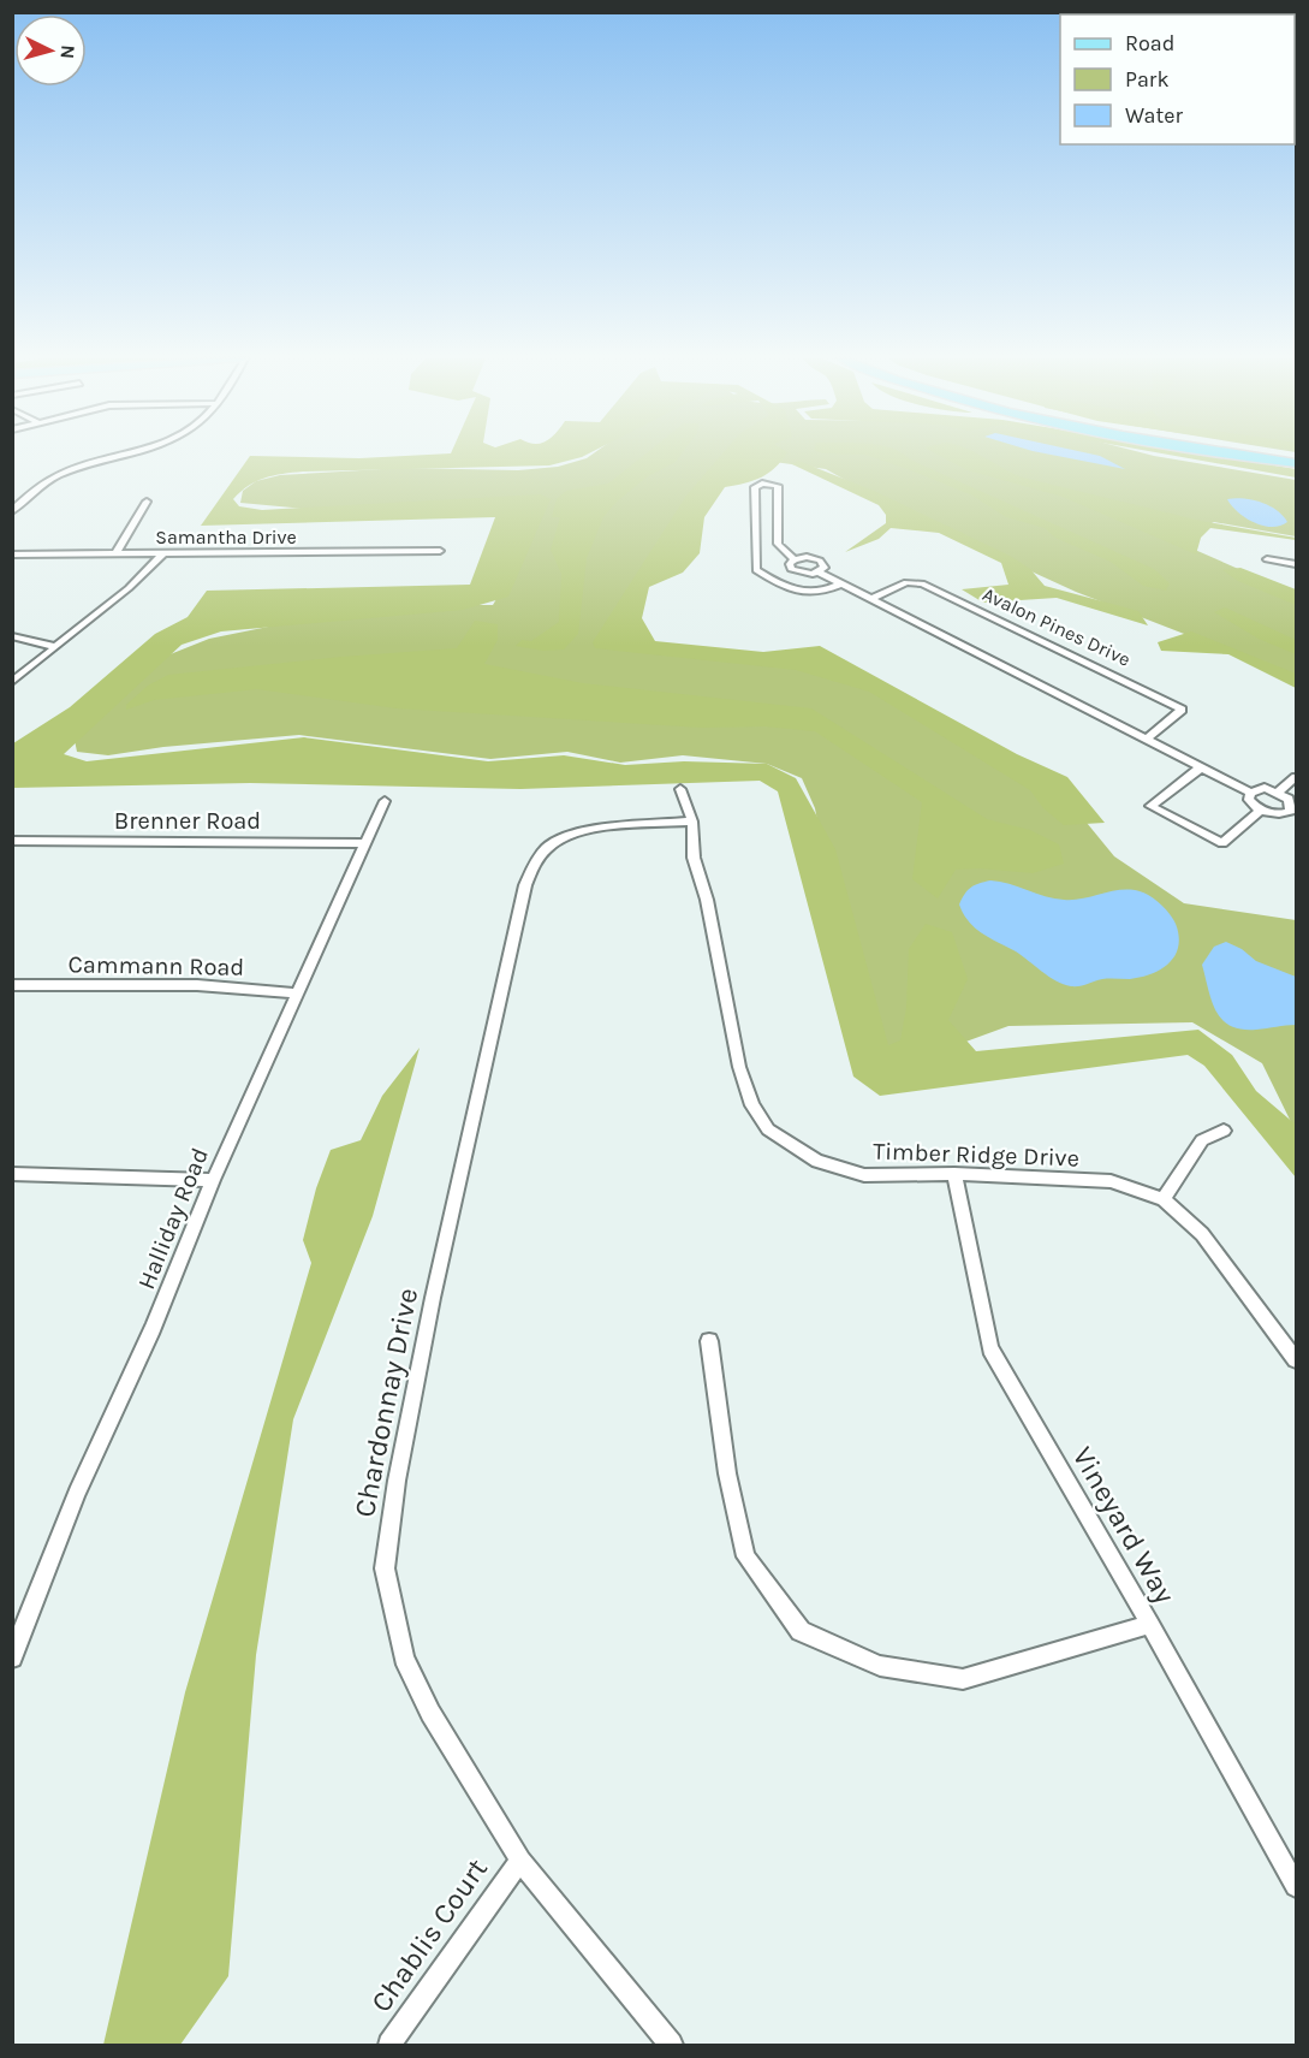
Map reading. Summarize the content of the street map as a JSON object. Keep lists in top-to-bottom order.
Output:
{
  "streets": {
    "street": [
      "Samantha Drive",
      "Avalon Pines Drive",
      "Brenner Road",
      "Cammann Road",
      "Timber Ridge Drive",
      "Halliday Road",
      "Chardonnay Drive",
      "Vineyard Way",
      "Chablis Court"
    ]
  },
  "crossings": [
    ["Brenner Road", "Halliday Road"],
    ["Cammann Road", "Halliday Road"],
    ["Timber Ridge Drive", "Chardonnay Drive"],
    ["Timber Ridge Drive", "Vineyard Way"],
    ["Chardonnay Drive", "Chablis Court"]
  ],
  "legend": ["Road", "Park", "Water"],
  "north": "right"
}
